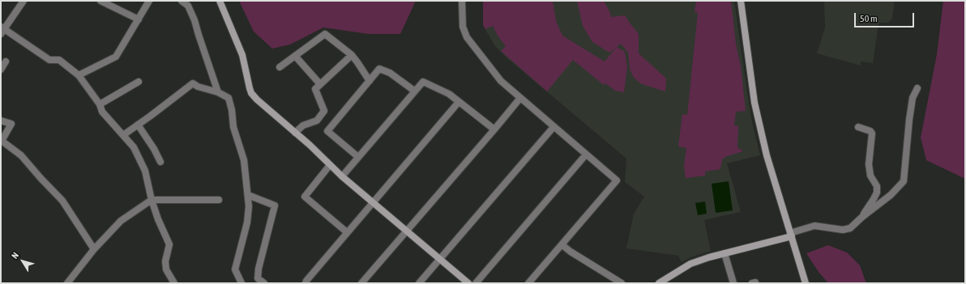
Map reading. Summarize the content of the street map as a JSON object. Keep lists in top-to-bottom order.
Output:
{
  "scale_bar": "50 m",
  "north": "top left"
}
